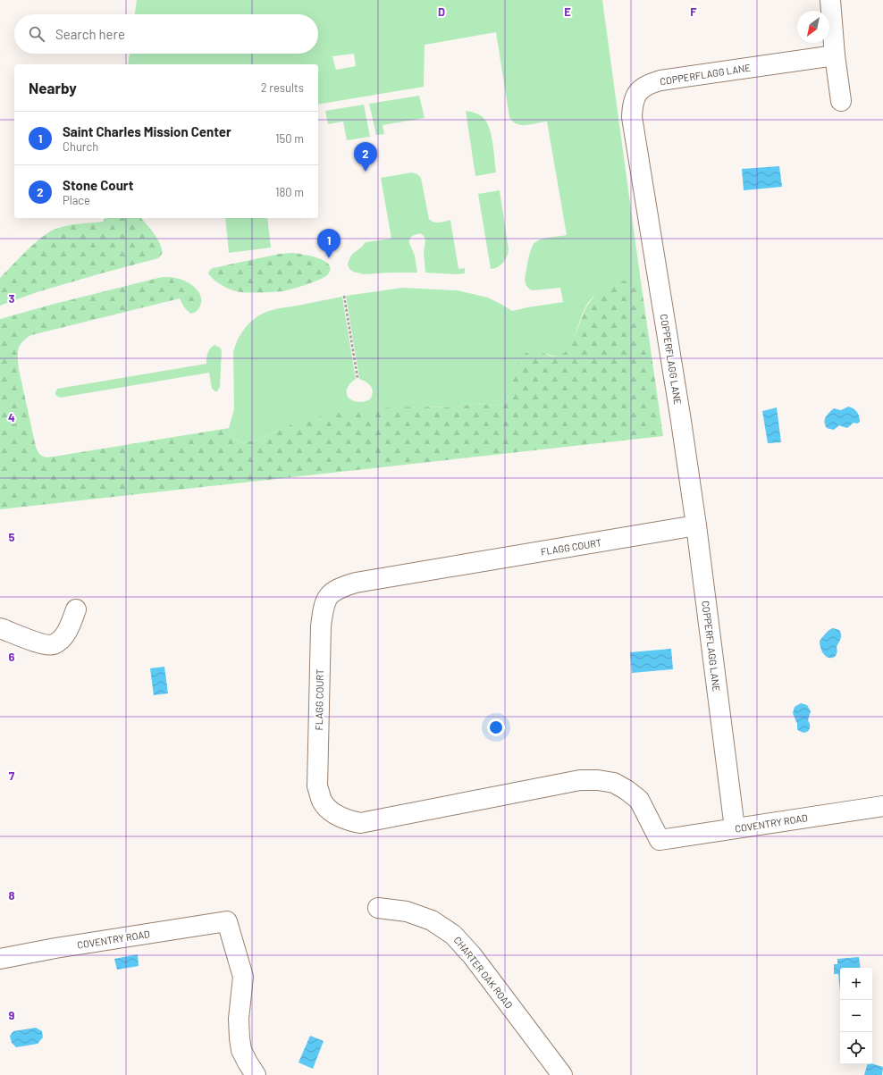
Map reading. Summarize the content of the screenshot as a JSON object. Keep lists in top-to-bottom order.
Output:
{
  "streets": {
    "street": [
      "COPPERFLAGG LANE",
      "FLAGG COURT",
      "COVENTRY ROAD",
      "CHARTER OAK ROAD"
    ]
  },
  "crossings": [
    ["COPPERFLAGG LANE", "FLAGG COURT"],
    ["COPPERFLAGG LANE", "COVENTRY ROAD"],
    ["FLAGG COURT", "COVENTRY ROAD"]
  ],
  "north": "bottom left",
  "page": {
    "search": "Search here",
    "heading": ["Nearby", "2 results"],
    "list": [
      {
        "mark": "1",
        "name": "Saint Charles Mission Center",
        "note": "Church",
        "value": "150 m"
      },
      {
        "mark": "2",
        "name": "Stone Court",
        "note": "Place",
        "value": "180 m"
      }
    ],
    "pins": ["2", "1"],
    "map_buttons": ["+", "−"]
  },
  "grid": {
    "columns": ["D", "E", "F"],
    "rows": [
      "3",
      "4",
      "5",
      "6",
      "7",
      "8",
      "9"
    ]
  }
}
